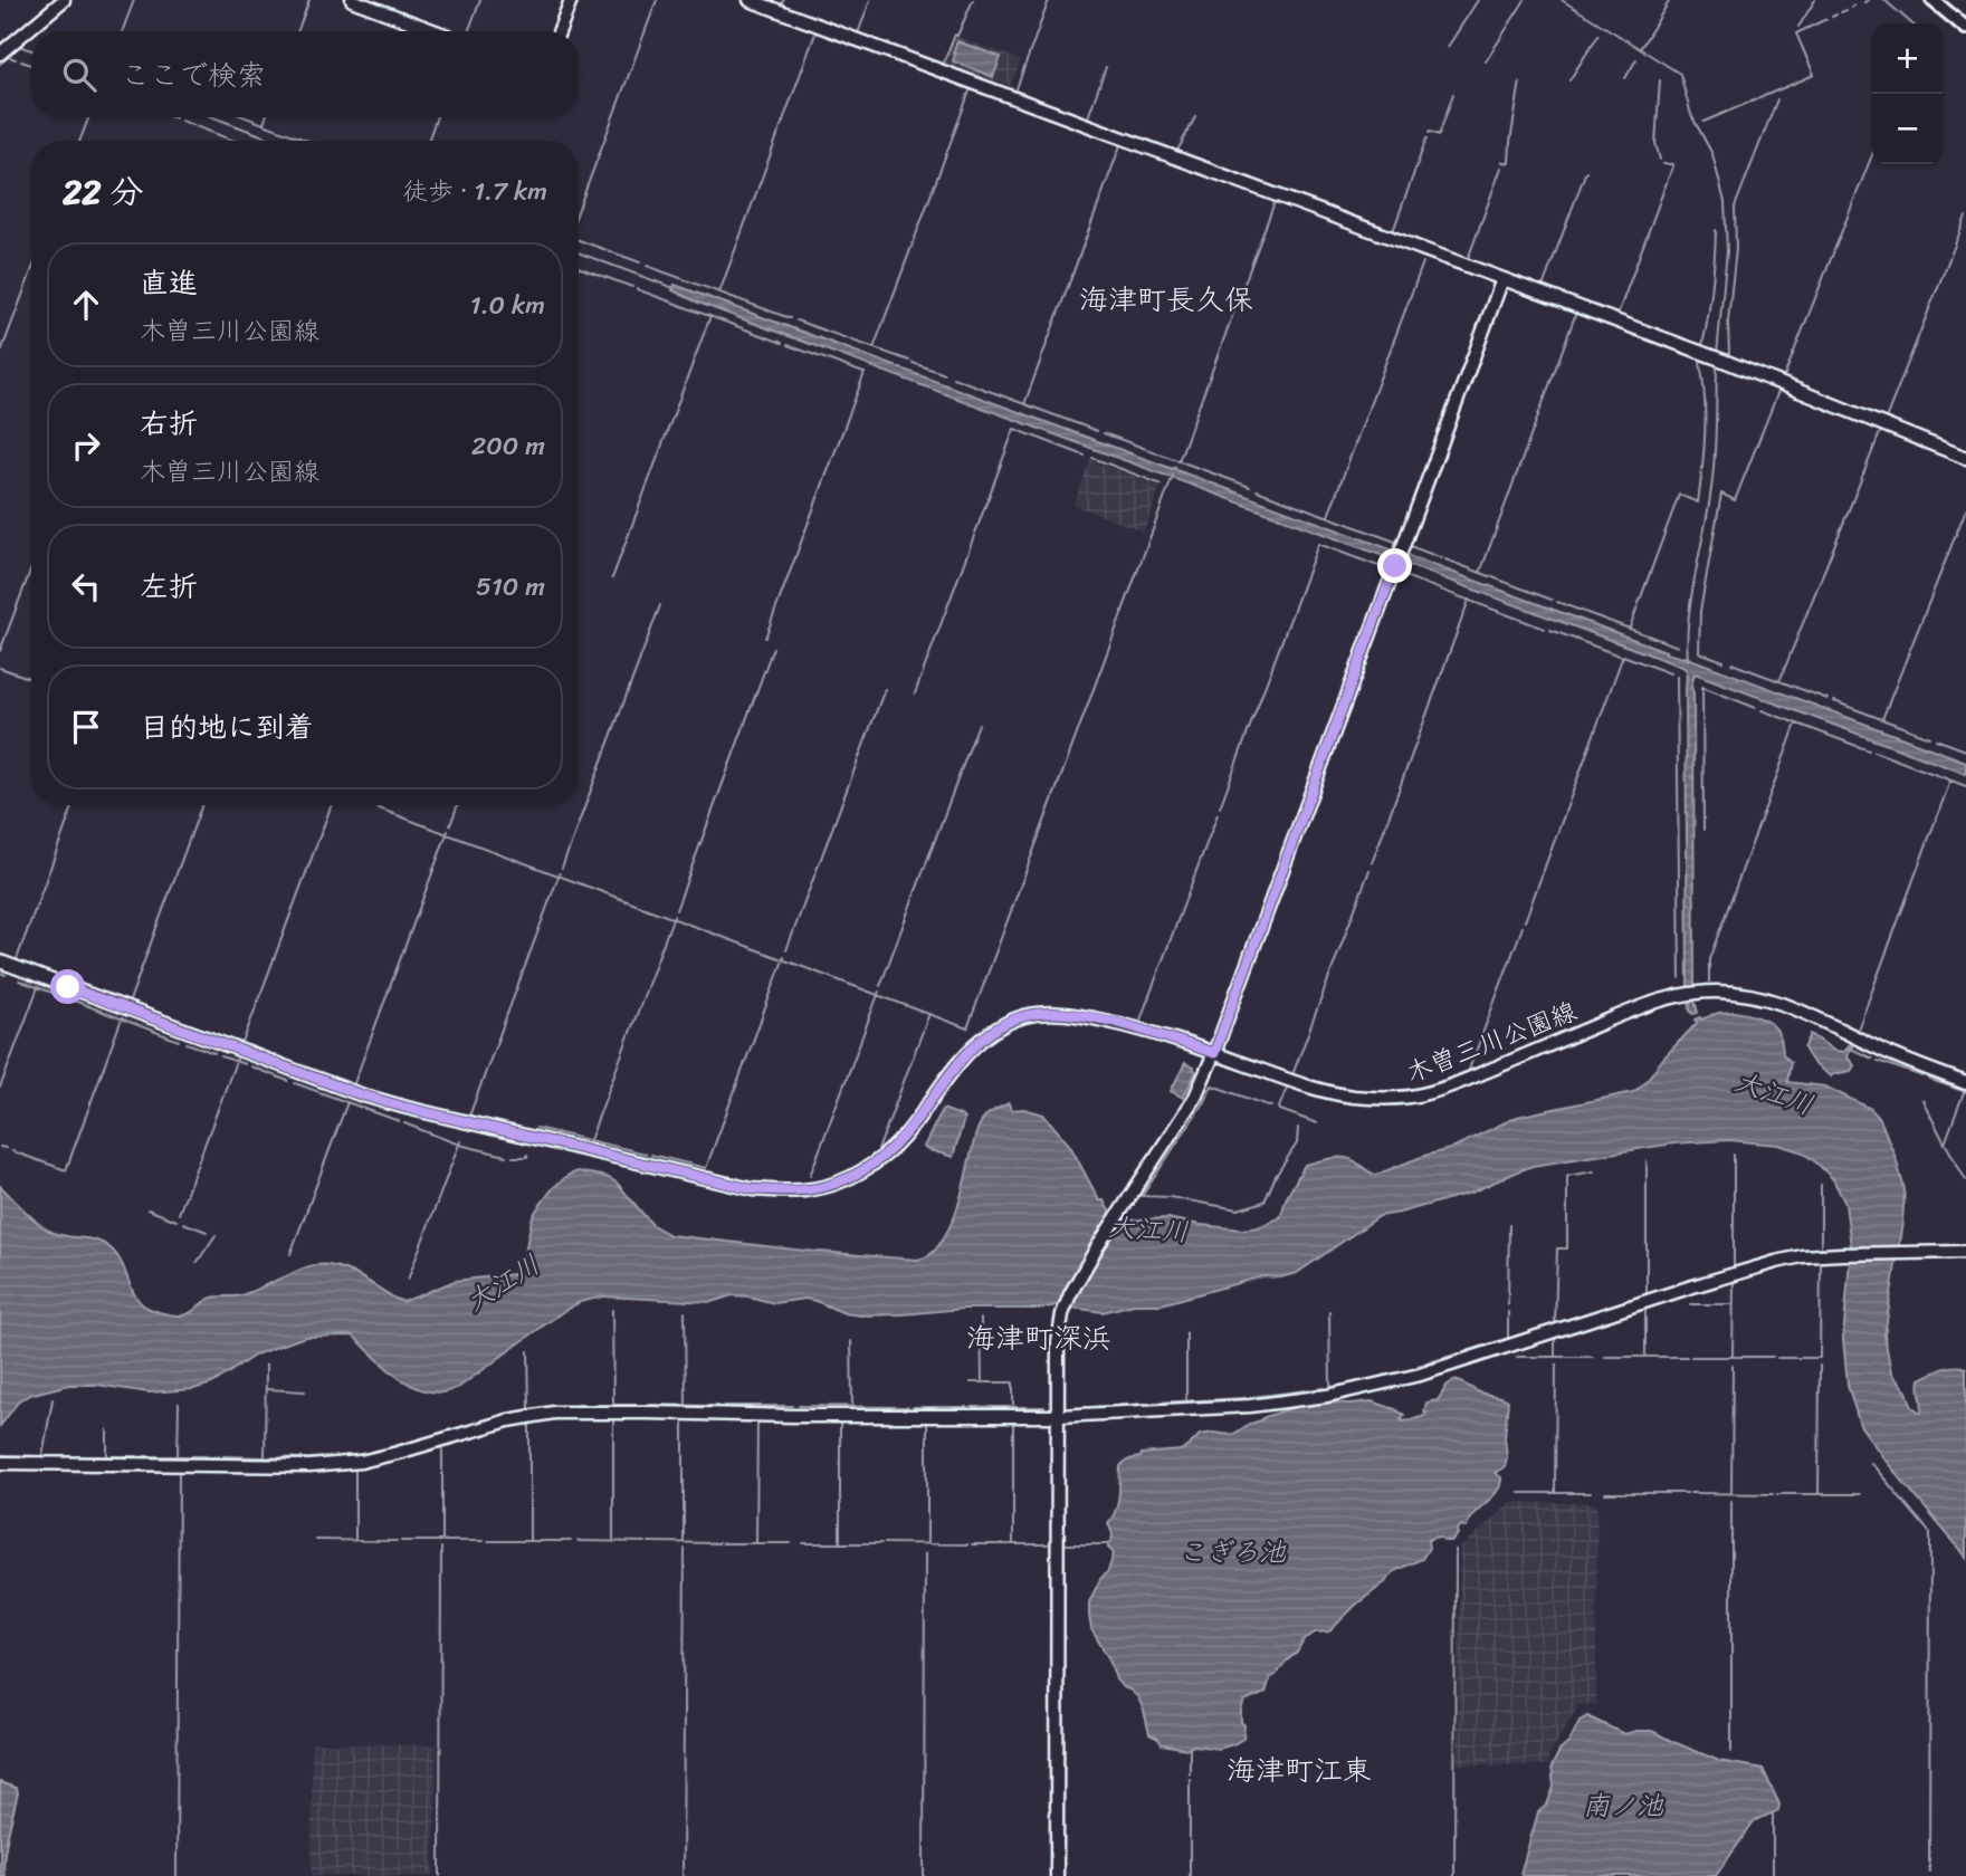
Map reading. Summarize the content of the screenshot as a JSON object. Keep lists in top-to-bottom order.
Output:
{
  "streets": {
    "street": ["木曽三川公園線"]
  },
  "districts": ["海津町長久保", "海津町深浜", "海津町江東"],
  "water": ["大江川", "こぎろ池", "南ノ池"],
  "page": {
    "map_buttons": ["+", "−"],
    "search": "ここで検索",
    "heading": ["22 分", "徒歩 · 1.7 km"],
    "list": [
      ["直進", "木曽三川公園線", "1.0 km"],
      ["右折", "木曽三川公園線", "200 m"],
      ["左折", "510 m"],
      "目的地に到着"
    ]
  }
}
